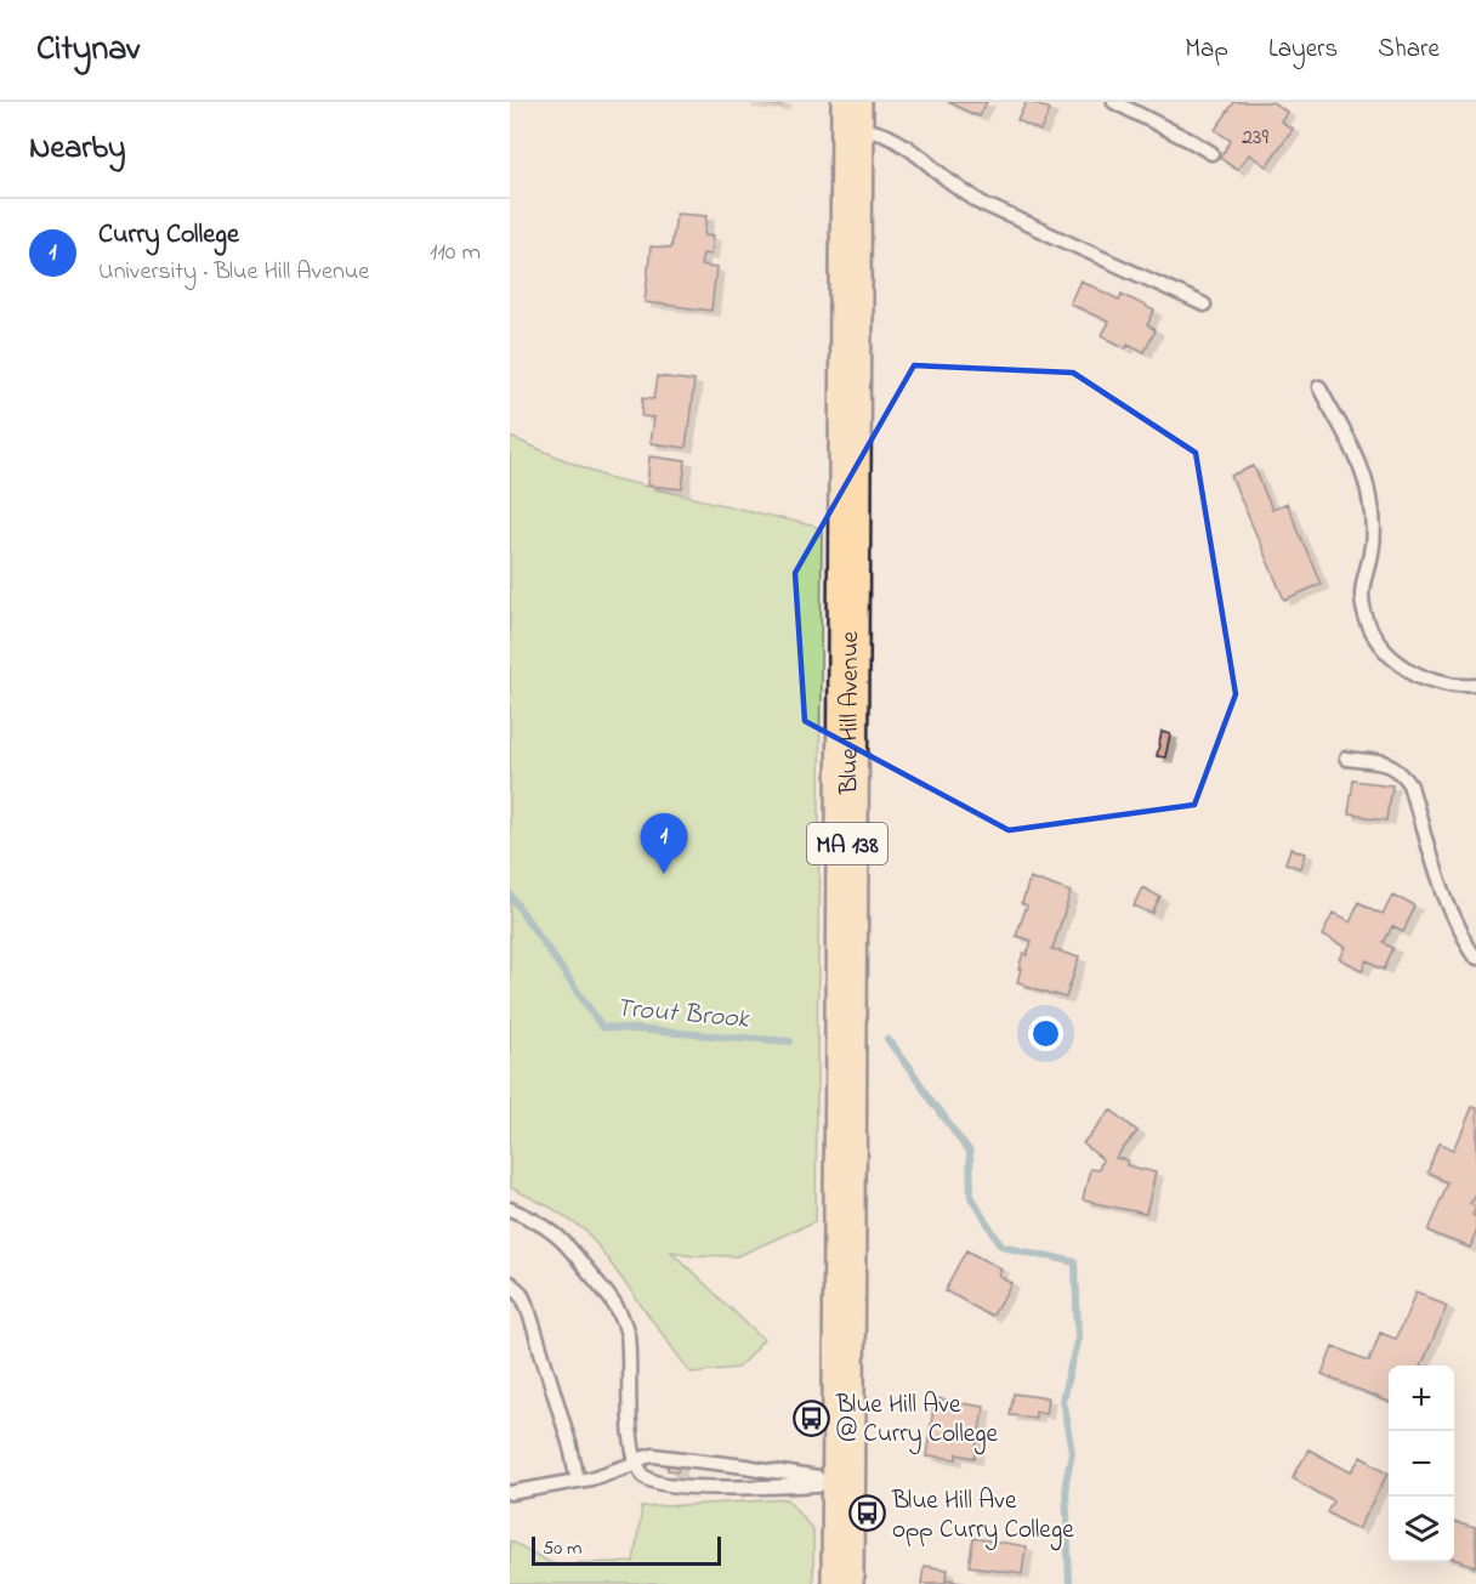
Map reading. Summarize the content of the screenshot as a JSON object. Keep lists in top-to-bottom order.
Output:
{
  "streets": {
    "highway": ["Blue Hill Avenue", "MA 138"]
  },
  "water": ["Trout Brook"],
  "places": {
    "bus stop": ["Blue Hill Ave @ Curry College", "Blue Hill Ave opp Curry College"]
  },
  "house_numbers": ["239"],
  "scale_bar": "50 m",
  "page": {
    "header": "Citynav",
    "nav": ["Map", "Layers", "Share"],
    "heading": "Nearby",
    "list": [
      {
        "mark": "1",
        "name": "Curry College",
        "note": "University · Blue Hill Avenue",
        "value": "110 m"
      }
    ],
    "pins": "1",
    "map_buttons": ["+", "−"],
    "scale": "50 m"
  }
}
